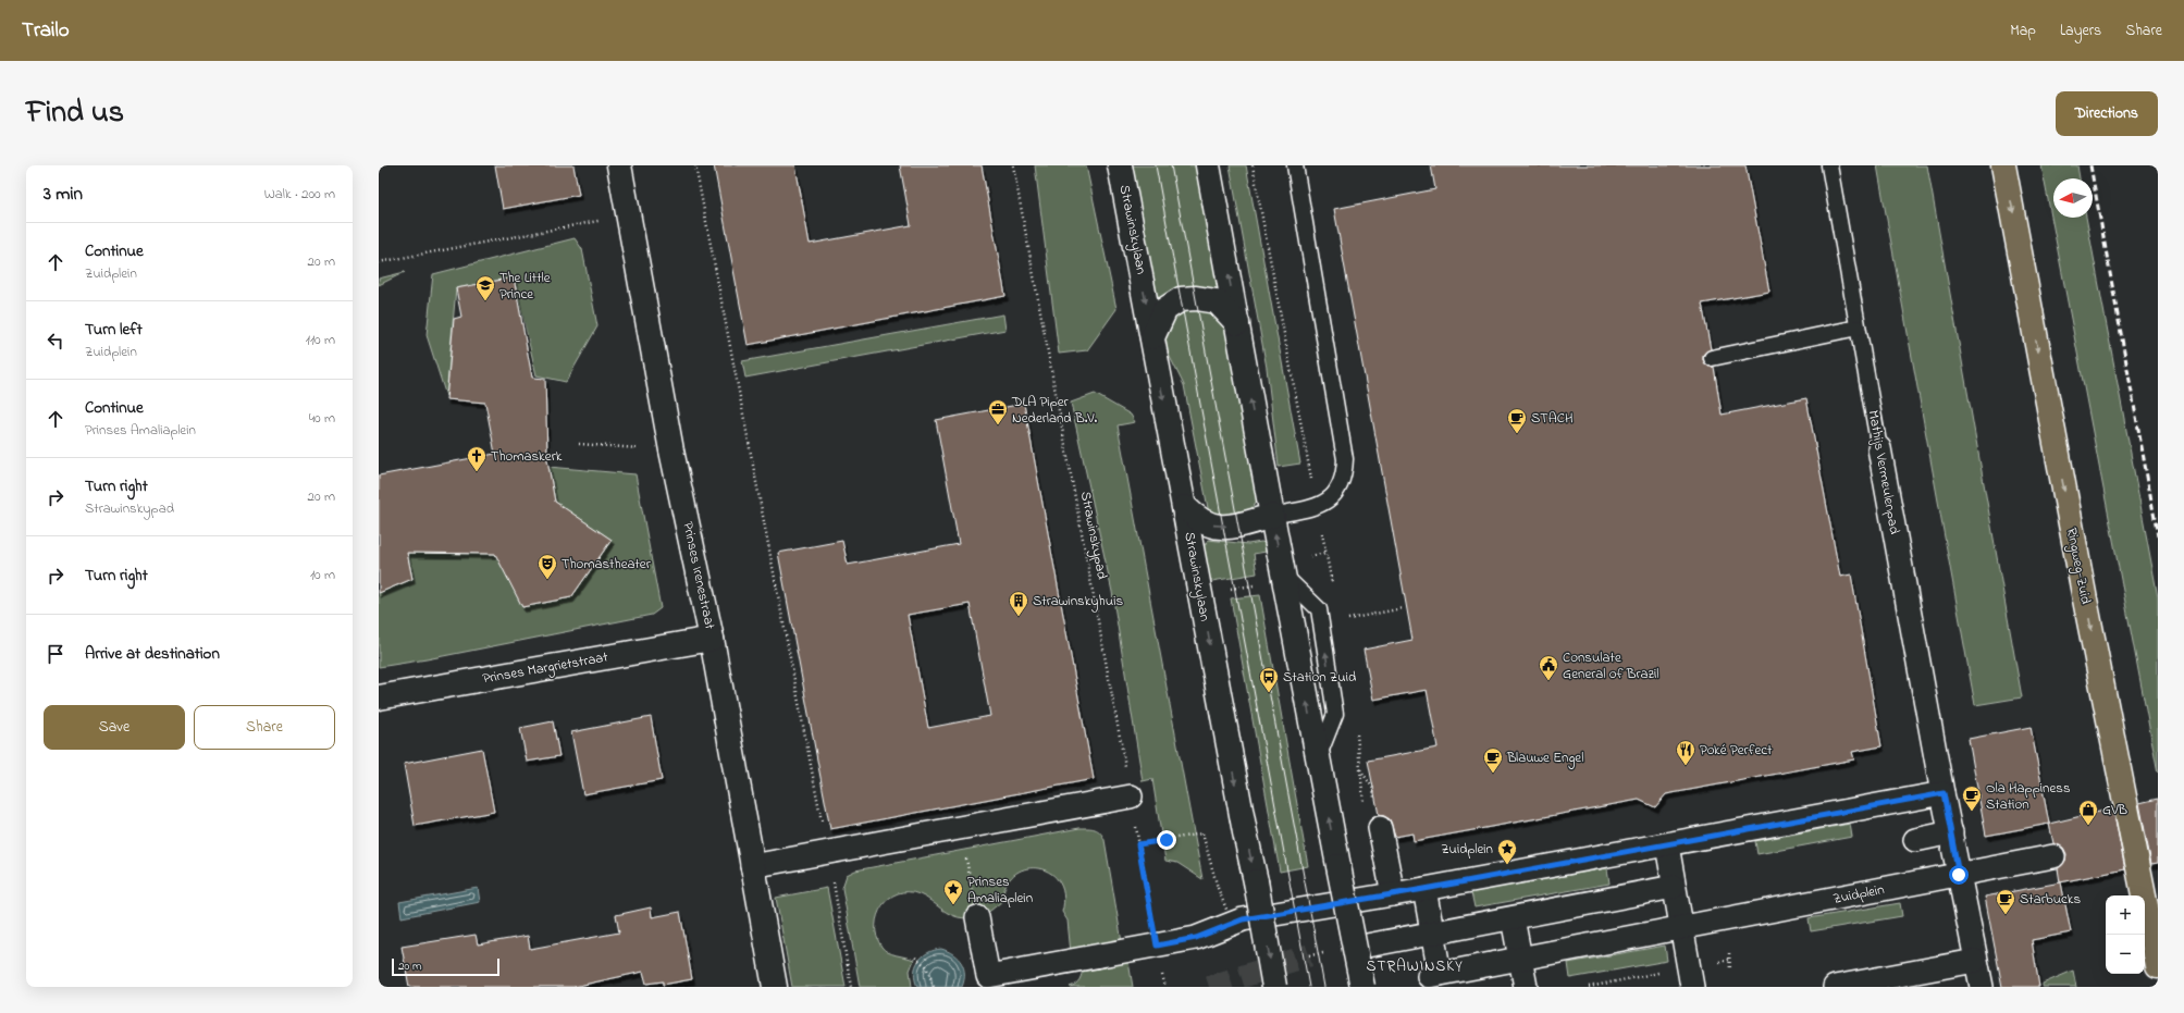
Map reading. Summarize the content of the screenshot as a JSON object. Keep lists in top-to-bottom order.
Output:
{
  "streets": {
    "highway": ["Ringweg-Zuid"],
    "street": [
      "Strawinskylaan",
      "Mathijs Vermeulenpad",
      "Prinses Irenestraat",
      "Prinses Margrietstraat",
      "Zuidplein"
    ],
    "path": ["Strawinskypad"]
  },
  "crossings": [
    ["Prinses Irenestraat", "Prinses Margrietstraat"]
  ],
  "one_way": ["Ringweg-Zuid"],
  "districts": ["STRAWINSKY"],
  "places": {
    "school or university": ["The Little Prince"],
    "office": ["DLA Piper Nederland B.V."],
    "cafe": [
      "STACH",
      "Blauwe Engel",
      "Ola Happiness Station",
      "Starbucks"
    ],
    "church": ["Thomaskerk"],
    "theatre": ["Thomastheater"],
    "building": ["Strawinskyhuis"],
    "public building": ["Consulate General of Brazil"],
    "bus stop": ["Station Zuid"],
    "restaurant": ["Poké Perfect"],
    "shop": ["GVB"],
    "place": ["Zuidplein", "Prinses Amaliaplein"]
  },
  "scale_bar": "20 m",
  "north": "left",
  "page": {
    "header": "Trailo",
    "nav": ["Map", "Layers", "Share"],
    "title": "Find us",
    "buttons": [
      "Directions",
      ["Save", "Share"]
    ],
    "heading": ["3 min", "Walk · 200 m"],
    "list": [
      ["Continue", "Zuidplein", "20 m"],
      ["Turn left", "Zuidplein", "110 m"],
      ["Continue", "Prinses Amaliaplein", "40 m"],
      ["Turn right", "Strawinskypad", "20 m"],
      ["Turn right", "10 m"],
      "Arrive at destination"
    ],
    "map_buttons": ["+", "−"],
    "scale": "20 m"
  }
}
